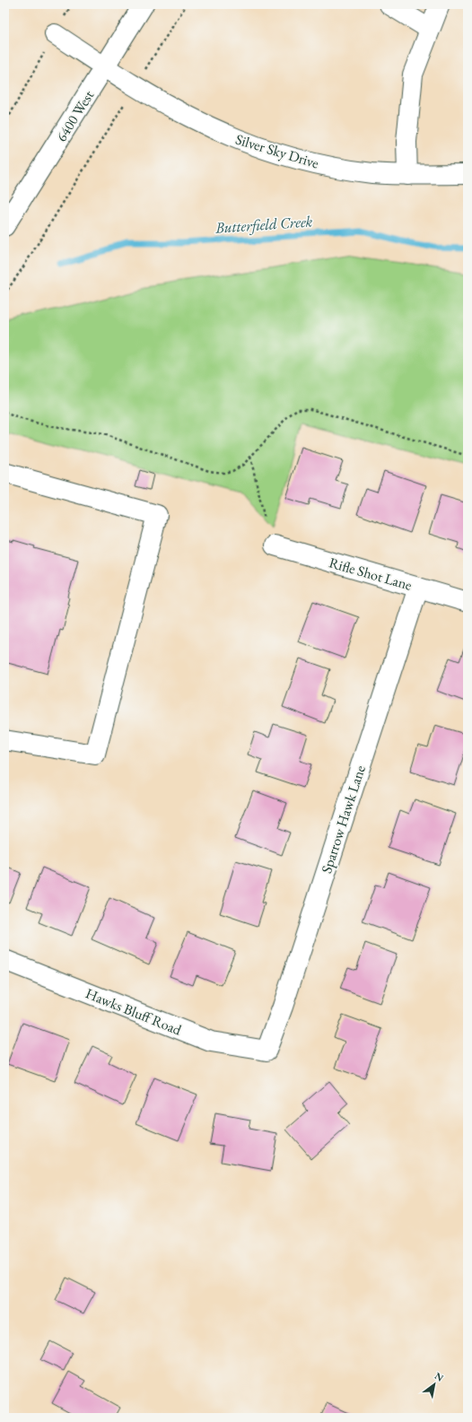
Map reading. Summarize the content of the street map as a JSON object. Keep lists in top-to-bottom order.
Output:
{
  "streets": {
    "street": [
      "6400 West",
      "Silver Sky Drive",
      "Rifle Shot Lane",
      "Sparrow Hawk Lane",
      "Hawks Bluff Road"
    ]
  },
  "crossings": [
    ["6400 West", "Silver Sky Drive"],
    ["Rifle Shot Lane", "Sparrow Hawk Lane"],
    ["Sparrow Hawk Lane", "Hawks Bluff Road"]
  ],
  "water": ["Butterfield Creek"],
  "north": "top right"
}
